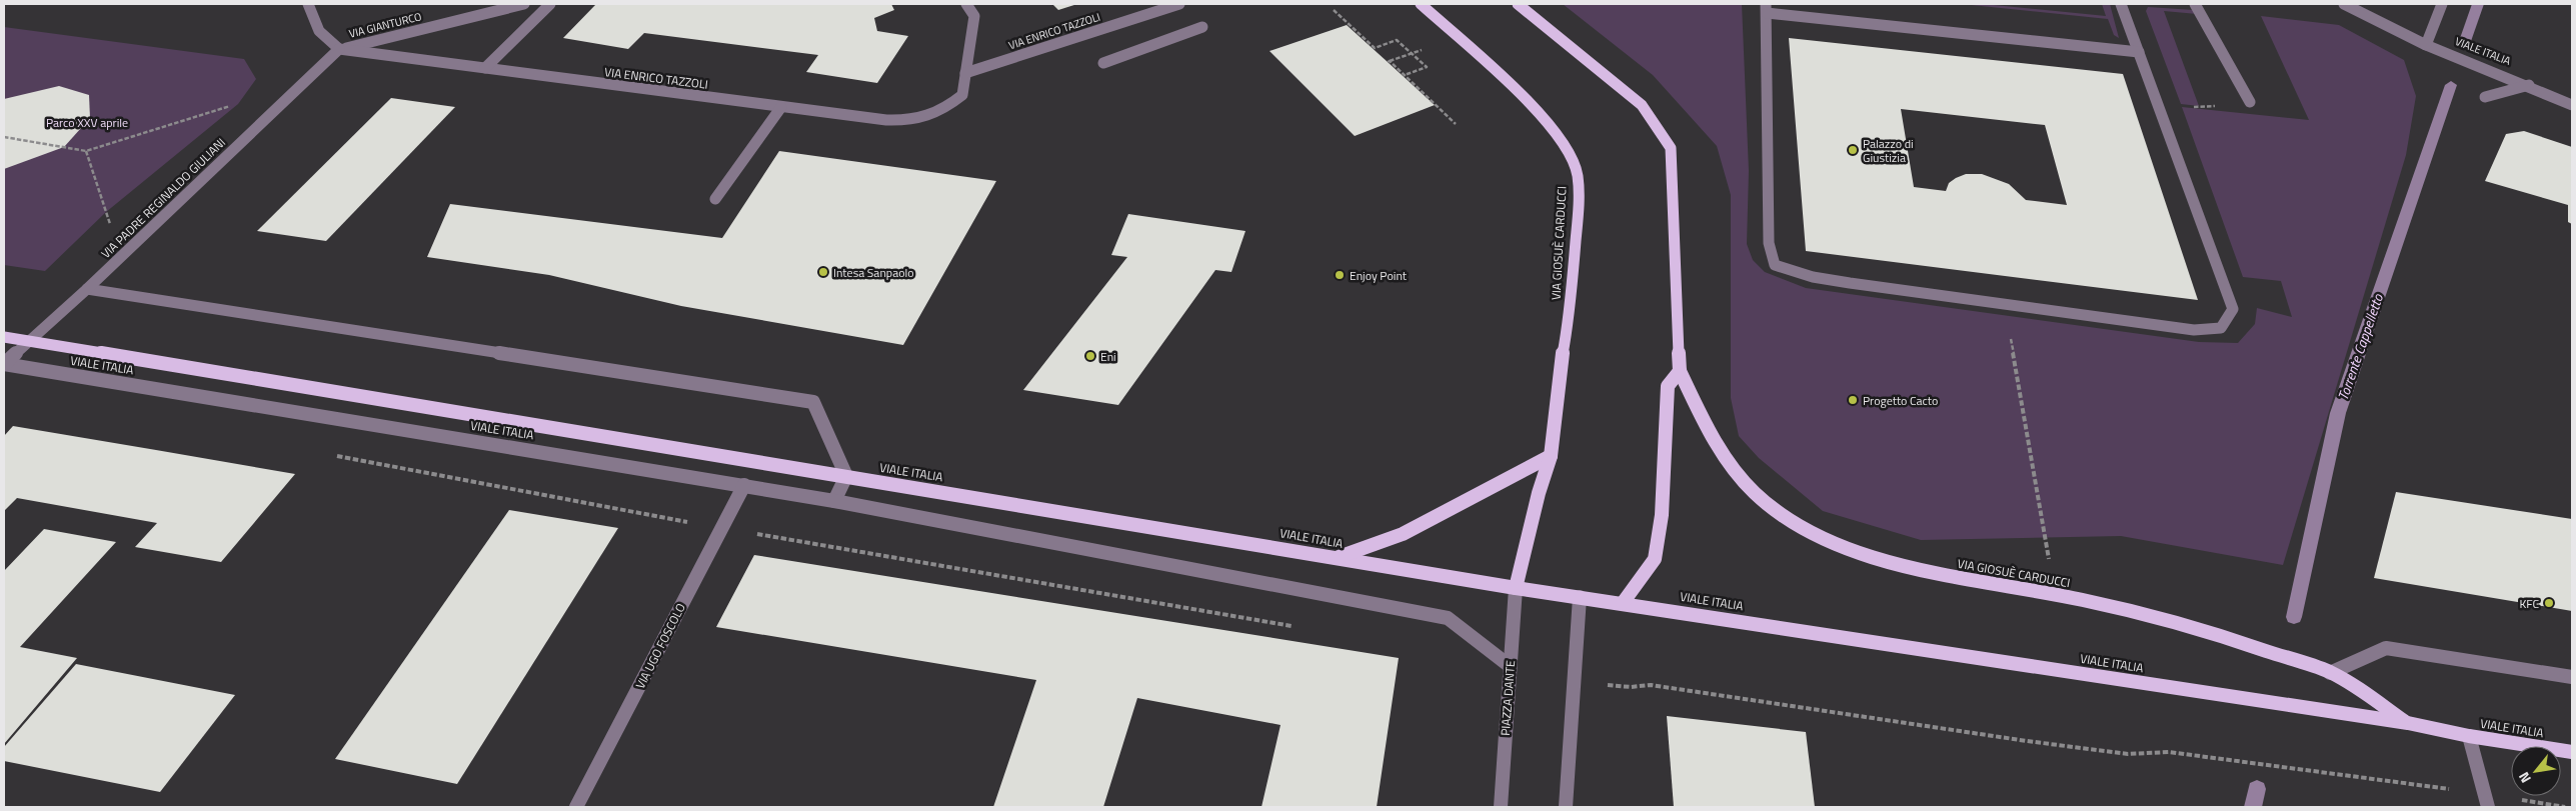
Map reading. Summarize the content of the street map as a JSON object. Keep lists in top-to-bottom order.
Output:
{
  "streets": {
    "main road": ["VIALE ITALIA", "VIA GIOSUÈ CARDUCCI"],
    "street": [
      "VIA GIANTURCO",
      "VIA ENRICO TAZZOLI",
      "VIA PADRE REGINALDO GIULIANI",
      "VIA UGO FOSCOLO",
      "PIAZZA DANTE"
    ]
  },
  "crossings": [
    ["VIA GIANTURCO", "VIA ENRICO TAZZOLI"],
    ["VIA GIANTURCO", "VIA PADRE REGINALDO GIULIANI"],
    ["VIA ENRICO TAZZOLI", "VIA PADRE REGINALDO GIULIANI"],
    ["VIALE ITALIA", "VIA PADRE REGINALDO GIULIANI"],
    ["VIALE ITALIA", "VIA GIOSUÈ CARDUCCI"],
    ["VIALE ITALIA", "VIA UGO FOSCOLO"],
    ["VIALE ITALIA", "PIAZZA DANTE"],
    ["VIA GIOSUÈ CARDUCCI", "PIAZZA DANTE"]
  ],
  "water": ["Torrente Cappelletto"],
  "parks": ["Parco XXV aprile"],
  "places": [
    "Palazzo di Giustizia",
    "Intesa Sanpaolo",
    "Enjoy Point",
    "Eni",
    "Progetto Cacto",
    "KFC"
  ],
  "north": "bottom left"
}
